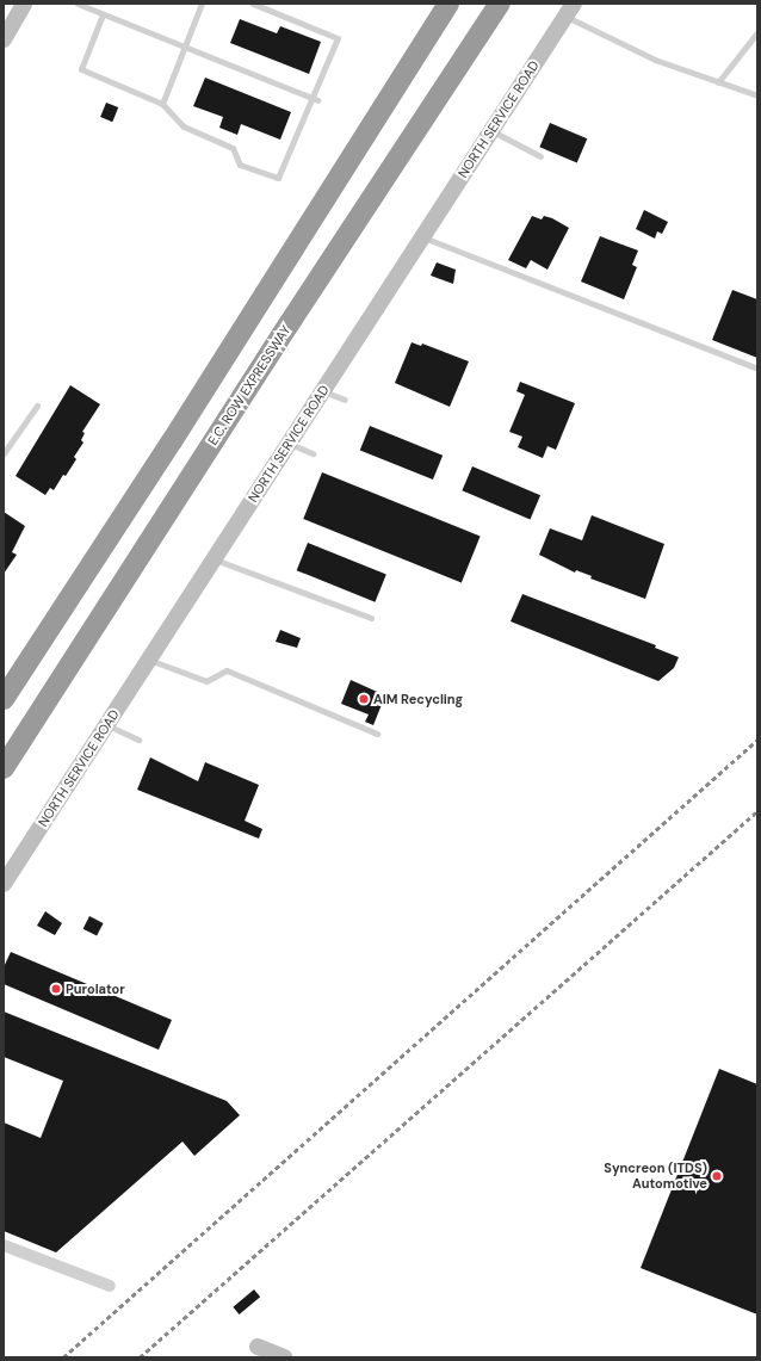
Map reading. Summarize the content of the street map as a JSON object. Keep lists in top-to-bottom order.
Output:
{
  "streets": {
    "highway": ["E.C. ROW EXPRESSWAY"],
    "street": ["NORTH SERVICE ROAD"]
  },
  "places": ["AIM Recycling", "Purolator", "Syncreon (ITDS) Automotive"]
}
